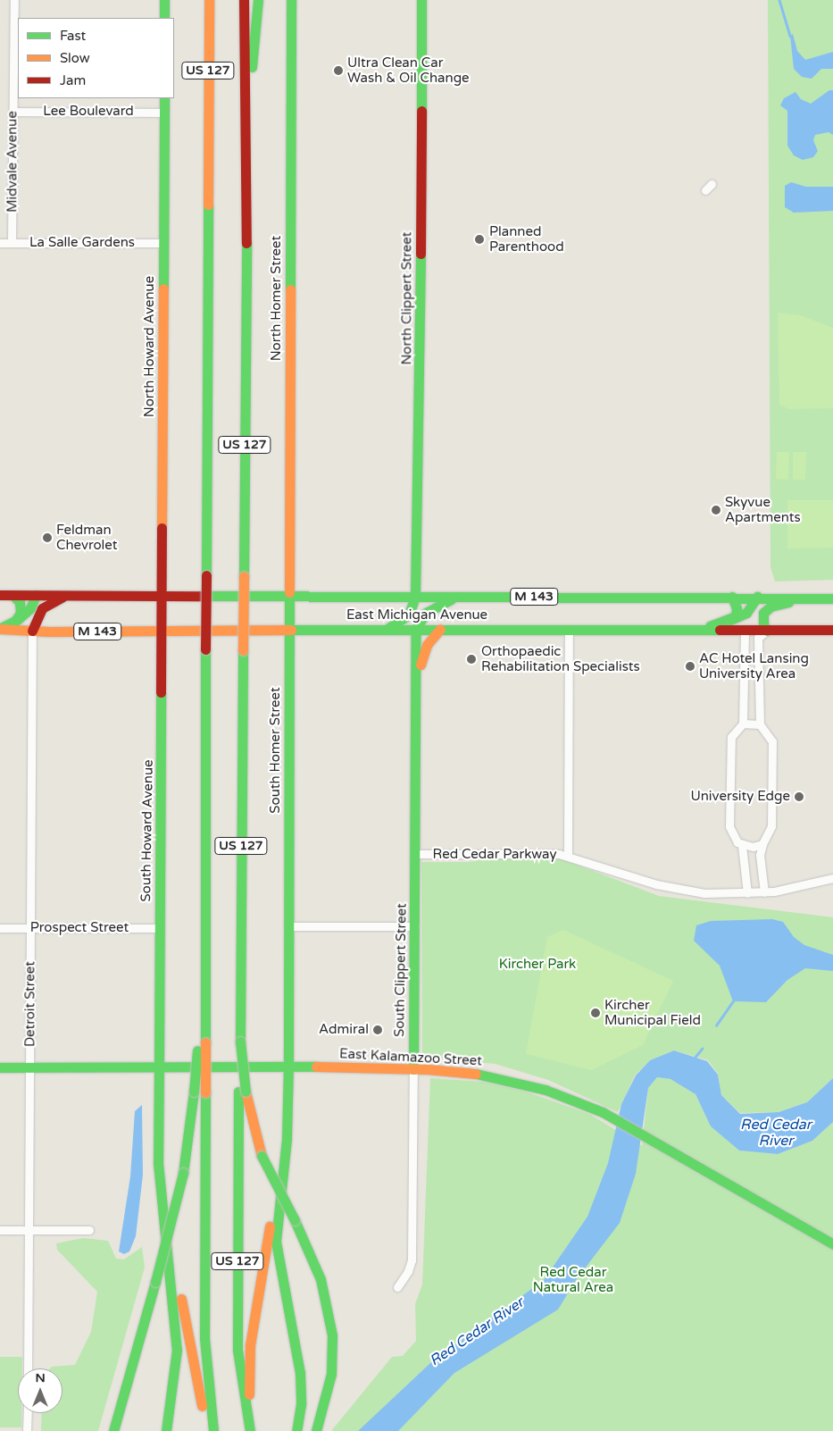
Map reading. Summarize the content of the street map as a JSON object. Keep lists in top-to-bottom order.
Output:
{
  "streets": {
    "main road": [
      "US 127",
      "North Homer Street",
      "North Clippert Street",
      "North Howard Avenue",
      "M 143",
      "East Michigan Avenue",
      "South Homer Street",
      "South Howard Avenue",
      "South Clippert Street",
      "East Kalamazoo Street"
    ],
    "street": [
      "Lee Boulevard",
      "Midvale Avenue",
      "La Salle Gardens",
      "Red Cedar Parkway",
      "Prospect Street",
      "Detroit Street"
    ]
  },
  "crossings": [
    ["Lee Boulevard", "Midvale Avenue"],
    ["Lee Boulevard", "North Howard Avenue"],
    ["Midvale Avenue", "La Salle Gardens"],
    ["La Salle Gardens", "North Howard Avenue"],
    ["North Homer Street", "East Michigan Avenue"],
    ["North Homer Street", "South Homer Street"],
    ["North Clippert Street", "East Michigan Avenue"],
    ["North Howard Avenue", "East Michigan Avenue"],
    ["North Howard Avenue", "South Howard Avenue"],
    ["East Michigan Avenue", "South Homer Street"],
    ["East Michigan Avenue", "South Howard Avenue"],
    ["East Michigan Avenue", "South Clippert Street"],
    ["East Michigan Avenue", "Detroit Street"],
    ["South Homer Street", "East Kalamazoo Street"],
    ["South Howard Avenue", "Prospect Street"],
    ["South Howard Avenue", "East Kalamazoo Street"],
    ["Red Cedar Parkway", "South Clippert Street"],
    ["Prospect Street", "Detroit Street"],
    ["South Clippert Street", "East Kalamazoo Street"],
    ["Detroit Street", "East Kalamazoo Street"]
  ],
  "water": ["Red Cedar River"],
  "parks": ["Kircher Park", "Red Cedar Natural Area"],
  "places": [
    "Ultra Clean Car Wash & Oil Change",
    "Planned Parenthood",
    "Skyvue Apartments",
    "Feldman Chevrolet",
    "Orthopaedic Rehabilitation Specialists",
    "AC Hotel Lansing University Area",
    "University Edge",
    "Kircher Municipal Field",
    "Admiral"
  ],
  "legend": ["Fast", "Slow", "Jam"],
  "north": "top"
}
